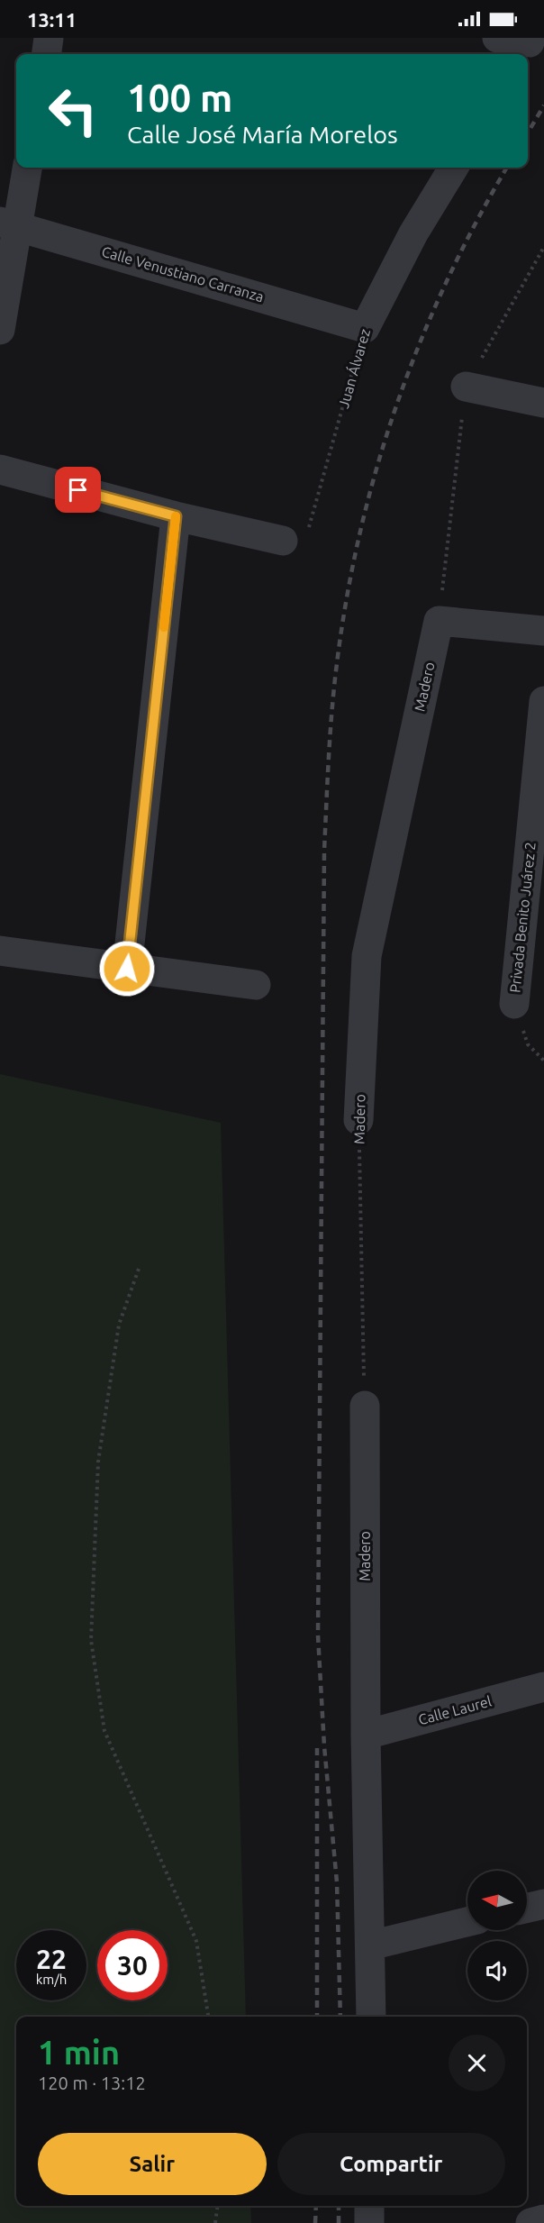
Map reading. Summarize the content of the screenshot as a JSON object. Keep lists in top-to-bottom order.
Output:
{
  "streets": {
    "street": [
      "Calle Venustiano Carranza",
      "Juan Álvarez",
      "Madero",
      "Privada Benito Juárez 2",
      "Calle Laurel"
    ]
  },
  "crossings": [
    ["Calle Venustiano Carranza", "Juan Álvarez"],
    ["Madero", "Calle Laurel"]
  ],
  "north": "left",
  "page": {
    "status": "13:11",
    "turn": ["100 m", "Calle José María Morelos"],
    "speed": "22 km/h",
    "limit": "30",
    "heading": ["1 min", "120 m · 13:12"],
    "buttons": ["Salir", "Compartir"]
  }
}
